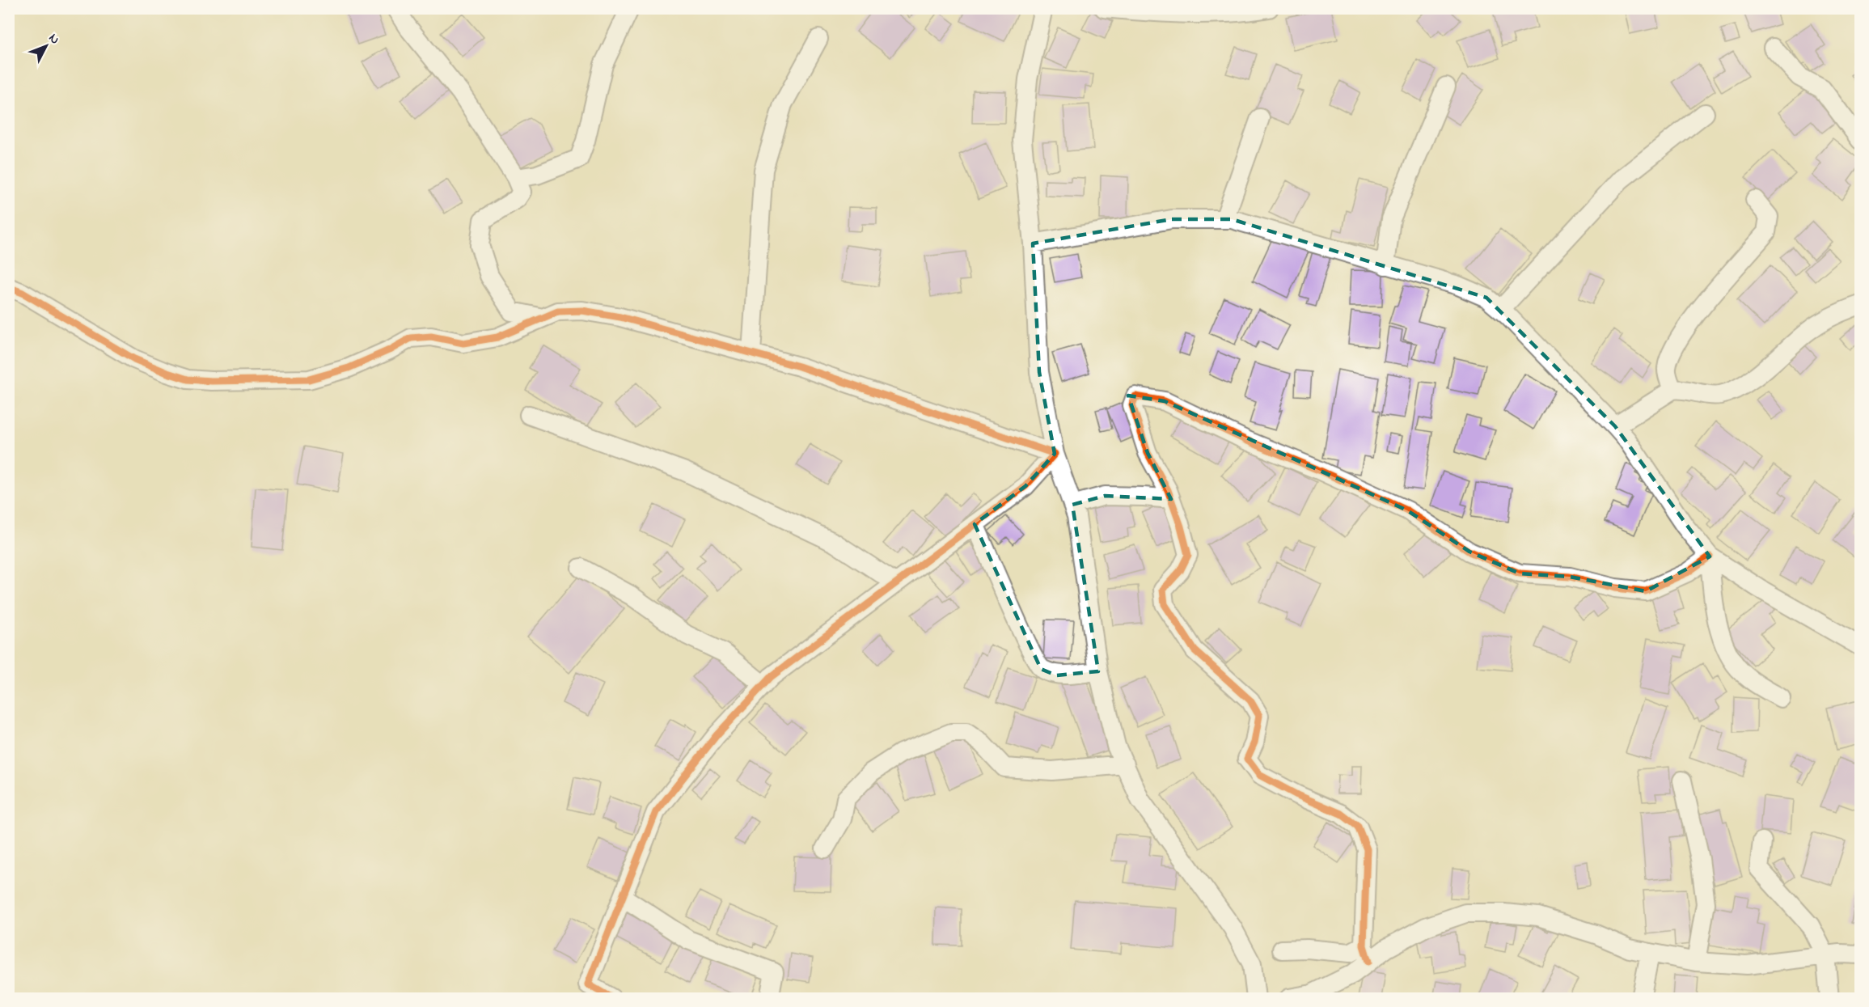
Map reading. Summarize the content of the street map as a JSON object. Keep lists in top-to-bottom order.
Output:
{
  "north": "top right"
}
